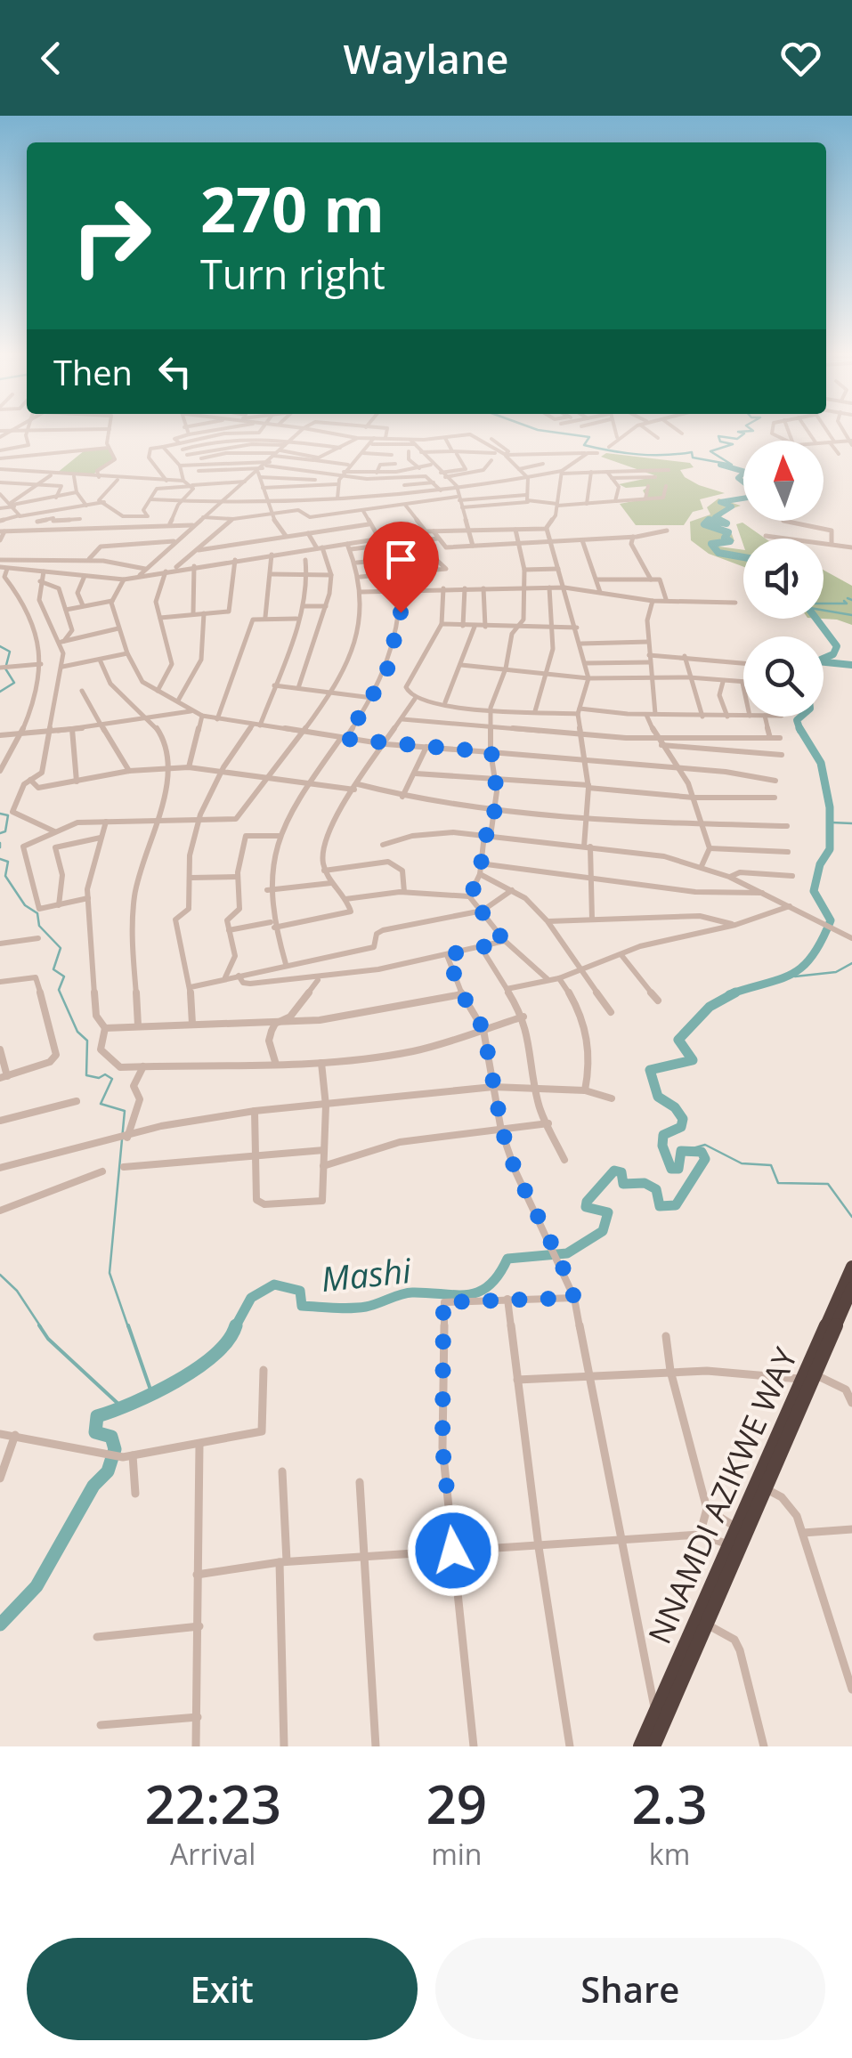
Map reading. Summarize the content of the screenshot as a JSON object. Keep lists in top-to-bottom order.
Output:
{
  "streets": {
    "highway": ["NNAMDI AZIKWE WAY"]
  },
  "water": ["Mashi"],
  "north": "top",
  "page": {
    "header": "Waylane",
    "turn": ["270 m", "Turn right"],
    "then": "Then",
    "eta": [
      "22:23",
      "Arrival",
      "29",
      "min",
      "2.3",
      "km"
    ],
    "buttons": ["Exit", "Share"]
  }
}
